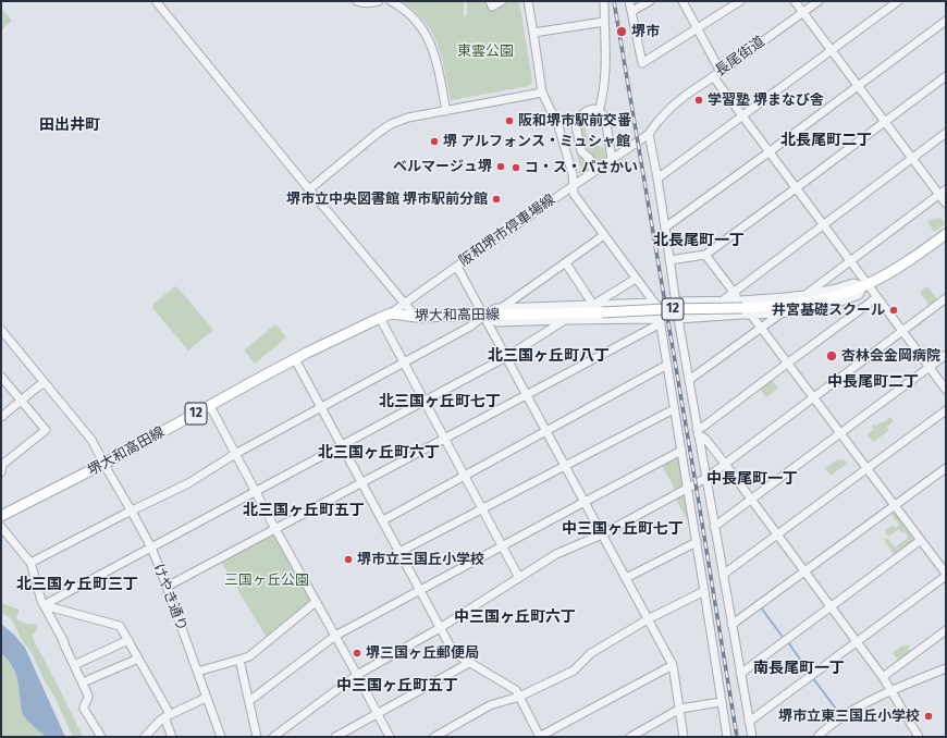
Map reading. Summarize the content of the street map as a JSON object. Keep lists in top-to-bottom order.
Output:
{
  "streets": {
    "main road": ["12", "堺大和高田線"],
    "street": ["長尾街道", "阪和堺市停車場線", "けやき通り"]
  },
  "crossings": [
    ["長尾街道", "阪和堺市停車場線"],
    ["阪和堺市停車場線", "堺大和高田線"],
    ["堺大和高田線", "けやき通り"]
  ],
  "districts": [
    "田出井町",
    "北長尾町二丁",
    "北長尾町一丁",
    "北三国ヶ丘町八丁",
    "中長尾町二丁",
    "北三国ヶ丘町七丁",
    "北三国ヶ丘町六丁",
    "中長尾町一丁",
    "北三国ヶ丘町五丁",
    "中三国ヶ丘町七丁",
    "北三国ヶ丘町三丁",
    "中三国ヶ丘町六丁",
    "南長尾町一丁",
    "中三国ヶ丘町五丁"
  ],
  "parks": ["東雲公園", "三国ヶ丘公園"],
  "places": [
    "堺市",
    "学習塾 堺まなび舎",
    "阪和堺市駅前交番",
    "堺 アルフォンス・ミュシャ館",
    "ベルマージュ堺",
    "コ・ス・パさかい",
    "堺市立中央図書館 堺市駅前分館",
    "井宮基礎スクール",
    "杏林会金岡病院",
    "堺市立三国丘小学校",
    "堺三国ヶ丘郵便局",
    "堺市立東三国丘小学校"
  ]
}
